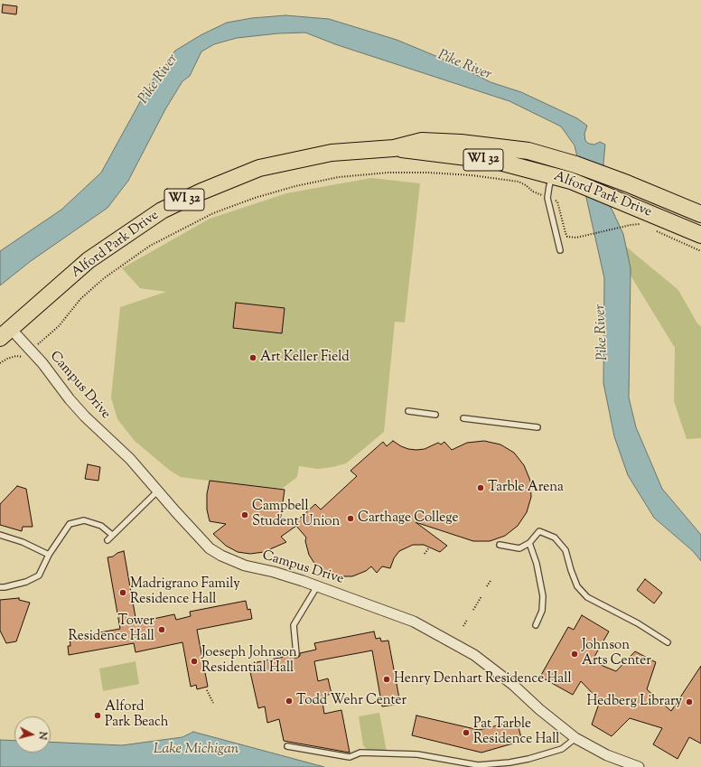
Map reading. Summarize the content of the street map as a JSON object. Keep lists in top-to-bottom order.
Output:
{
  "streets": {
    "main road": ["WI 32", "Alford Park Drive"],
    "street": ["Campus Drive"]
  },
  "crossings": [
    ["Alford Park Drive", "Campus Drive"]
  ],
  "water": ["Pike River", "Lake Michigan"],
  "places": [
    "Art Keller Field",
    "Tarble Arena",
    "Campbell Student Union",
    "Carthage College",
    "Madrigrano Family Residence Hall",
    "Tower Residence Hall",
    "Johnson Arts Center",
    "Joeseph Johnson Residential Hall",
    "Henry Denhart Residence Hall",
    "Todd Wehr Center",
    "Hedberg Library",
    "Alford Park Beach",
    "Pat Tarble Residence Hall"
  ],
  "north": "right"
}
